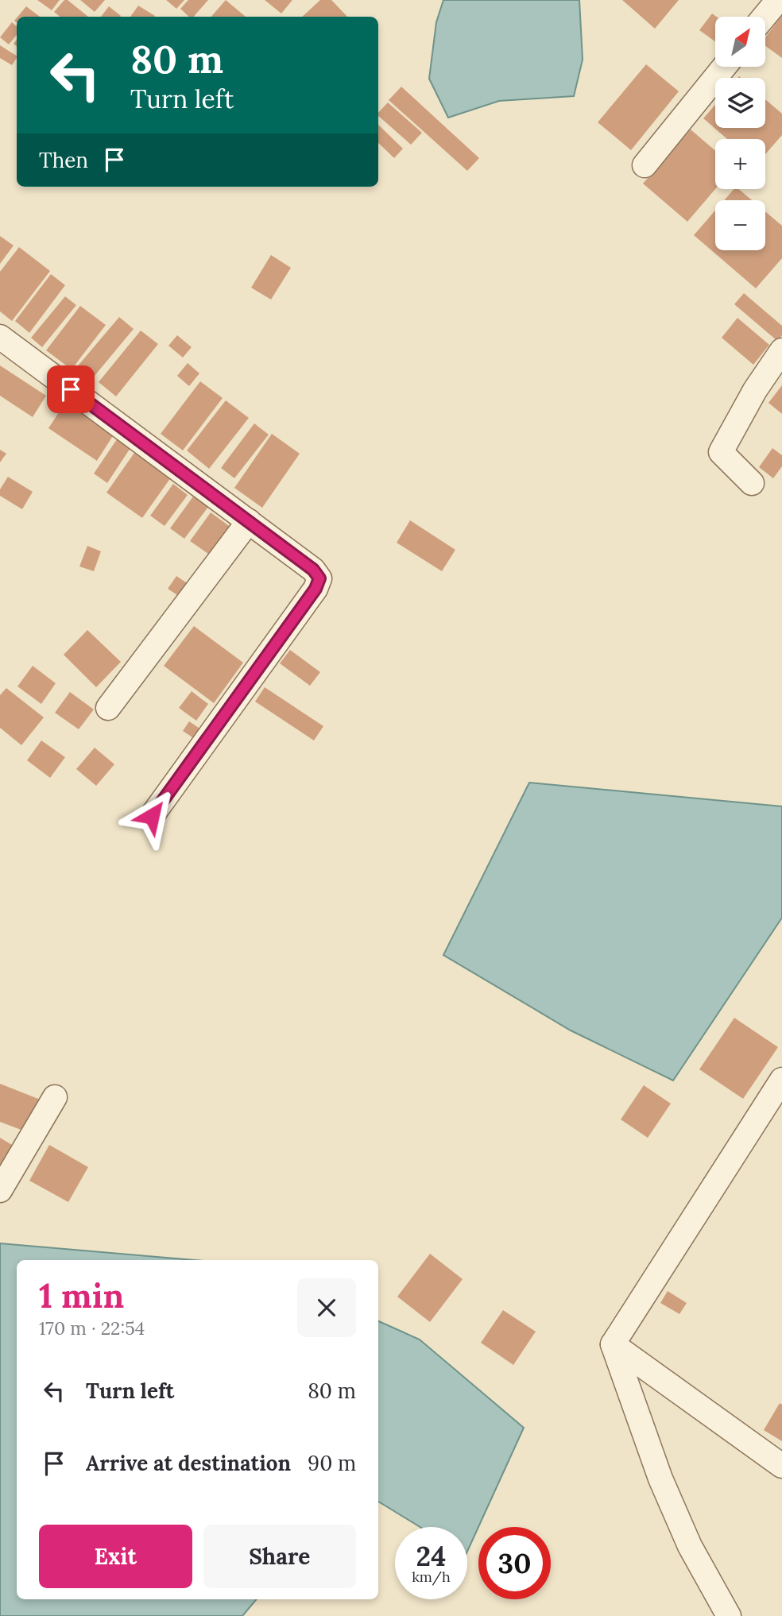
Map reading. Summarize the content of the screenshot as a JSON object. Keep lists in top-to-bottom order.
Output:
{
  "north": "top right",
  "page": {
    "map_buttons": ["+", "−"],
    "turn": ["80 m", "Turn left"],
    "then": "Then",
    "heading": ["1 min", "170 m · 22:54"],
    "list": [
      {
        "name": "Turn left",
        "value": "80 m"
      },
      {
        "name": "Arrive at destination",
        "value": "90 m"
      }
    ],
    "buttons": ["Exit", "Share"],
    "speed": "24 km/h",
    "limit": "30"
  }
}
